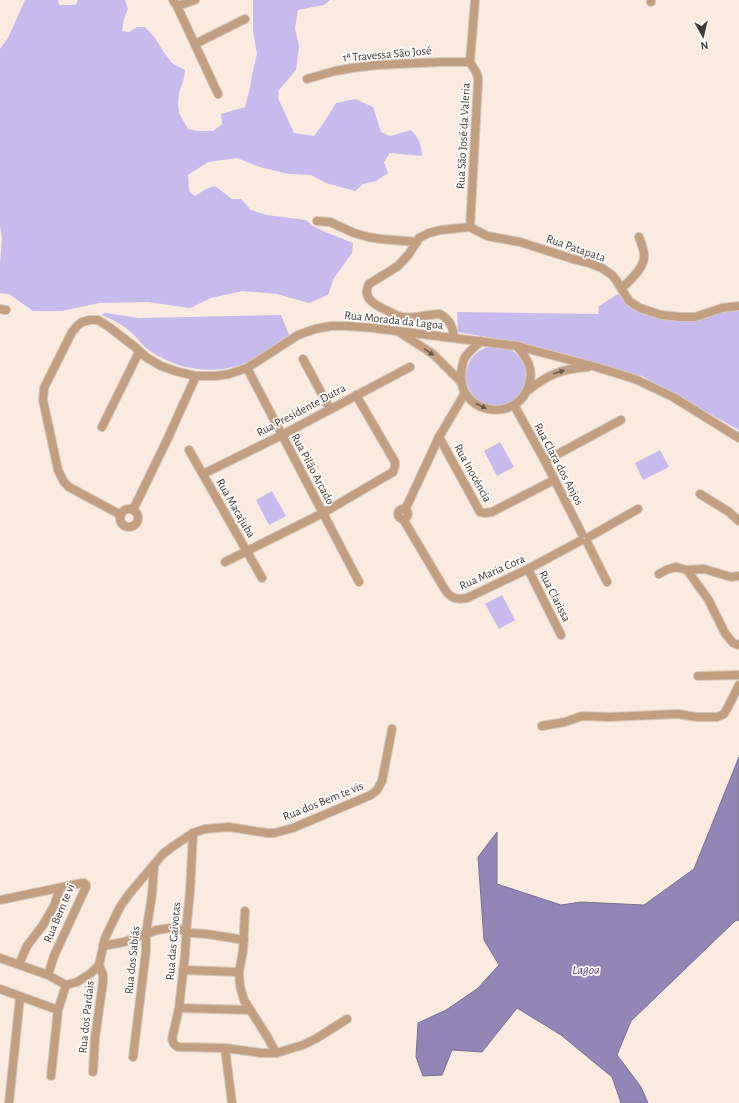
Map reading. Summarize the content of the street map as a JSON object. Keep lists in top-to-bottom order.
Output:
{
  "streets": {
    "street": [
      "1ª Travessa São José",
      "Rua São José da Valeria",
      "Rua Patapata",
      "Rua Morada da Lagoa",
      "Rua Presidente Dutra",
      "Rua Clara dos Anjos",
      "Rua Pilão Arcado",
      "Rua Inocéncia",
      "Rua Macajuba",
      "Rua Maria Cora",
      "Rua Clarissa",
      "Rua dos Bem te vis",
      "Rua Bem te vi",
      "Rua das Gaivotas",
      "Rua dos Sabiás",
      "Rua dos Pardais"
    ]
  },
  "crossings": [
    ["1ª Travessa São José", "Rua São José da Valeria"],
    ["Rua São José da Valeria", "Rua Patapata"],
    ["Rua Morada da Lagoa", "Rua Clara dos Anjos"],
    ["Rua Morada da Lagoa", "Rua Pilão Arcado"],
    ["Rua Presidente Dutra", "Rua Pilão Arcado"],
    ["Rua Presidente Dutra", "Rua Macajuba"],
    ["Rua Clara dos Anjos", "Rua Inocéncia"],
    ["Rua Clara dos Anjos", "Rua Maria Cora"],
    ["Rua Inocéncia", "Rua Maria Cora"],
    ["Rua Maria Cora", "Rua Clarissa"],
    ["Rua dos Bem te vis", "Rua das Gaivotas"],
    ["Rua dos Bem te vis", "Rua dos Sabiás"],
    ["Rua dos Bem te vis", "Rua dos Pardais"]
  ],
  "water": ["Lagoa"],
  "north": "bottom"
}
